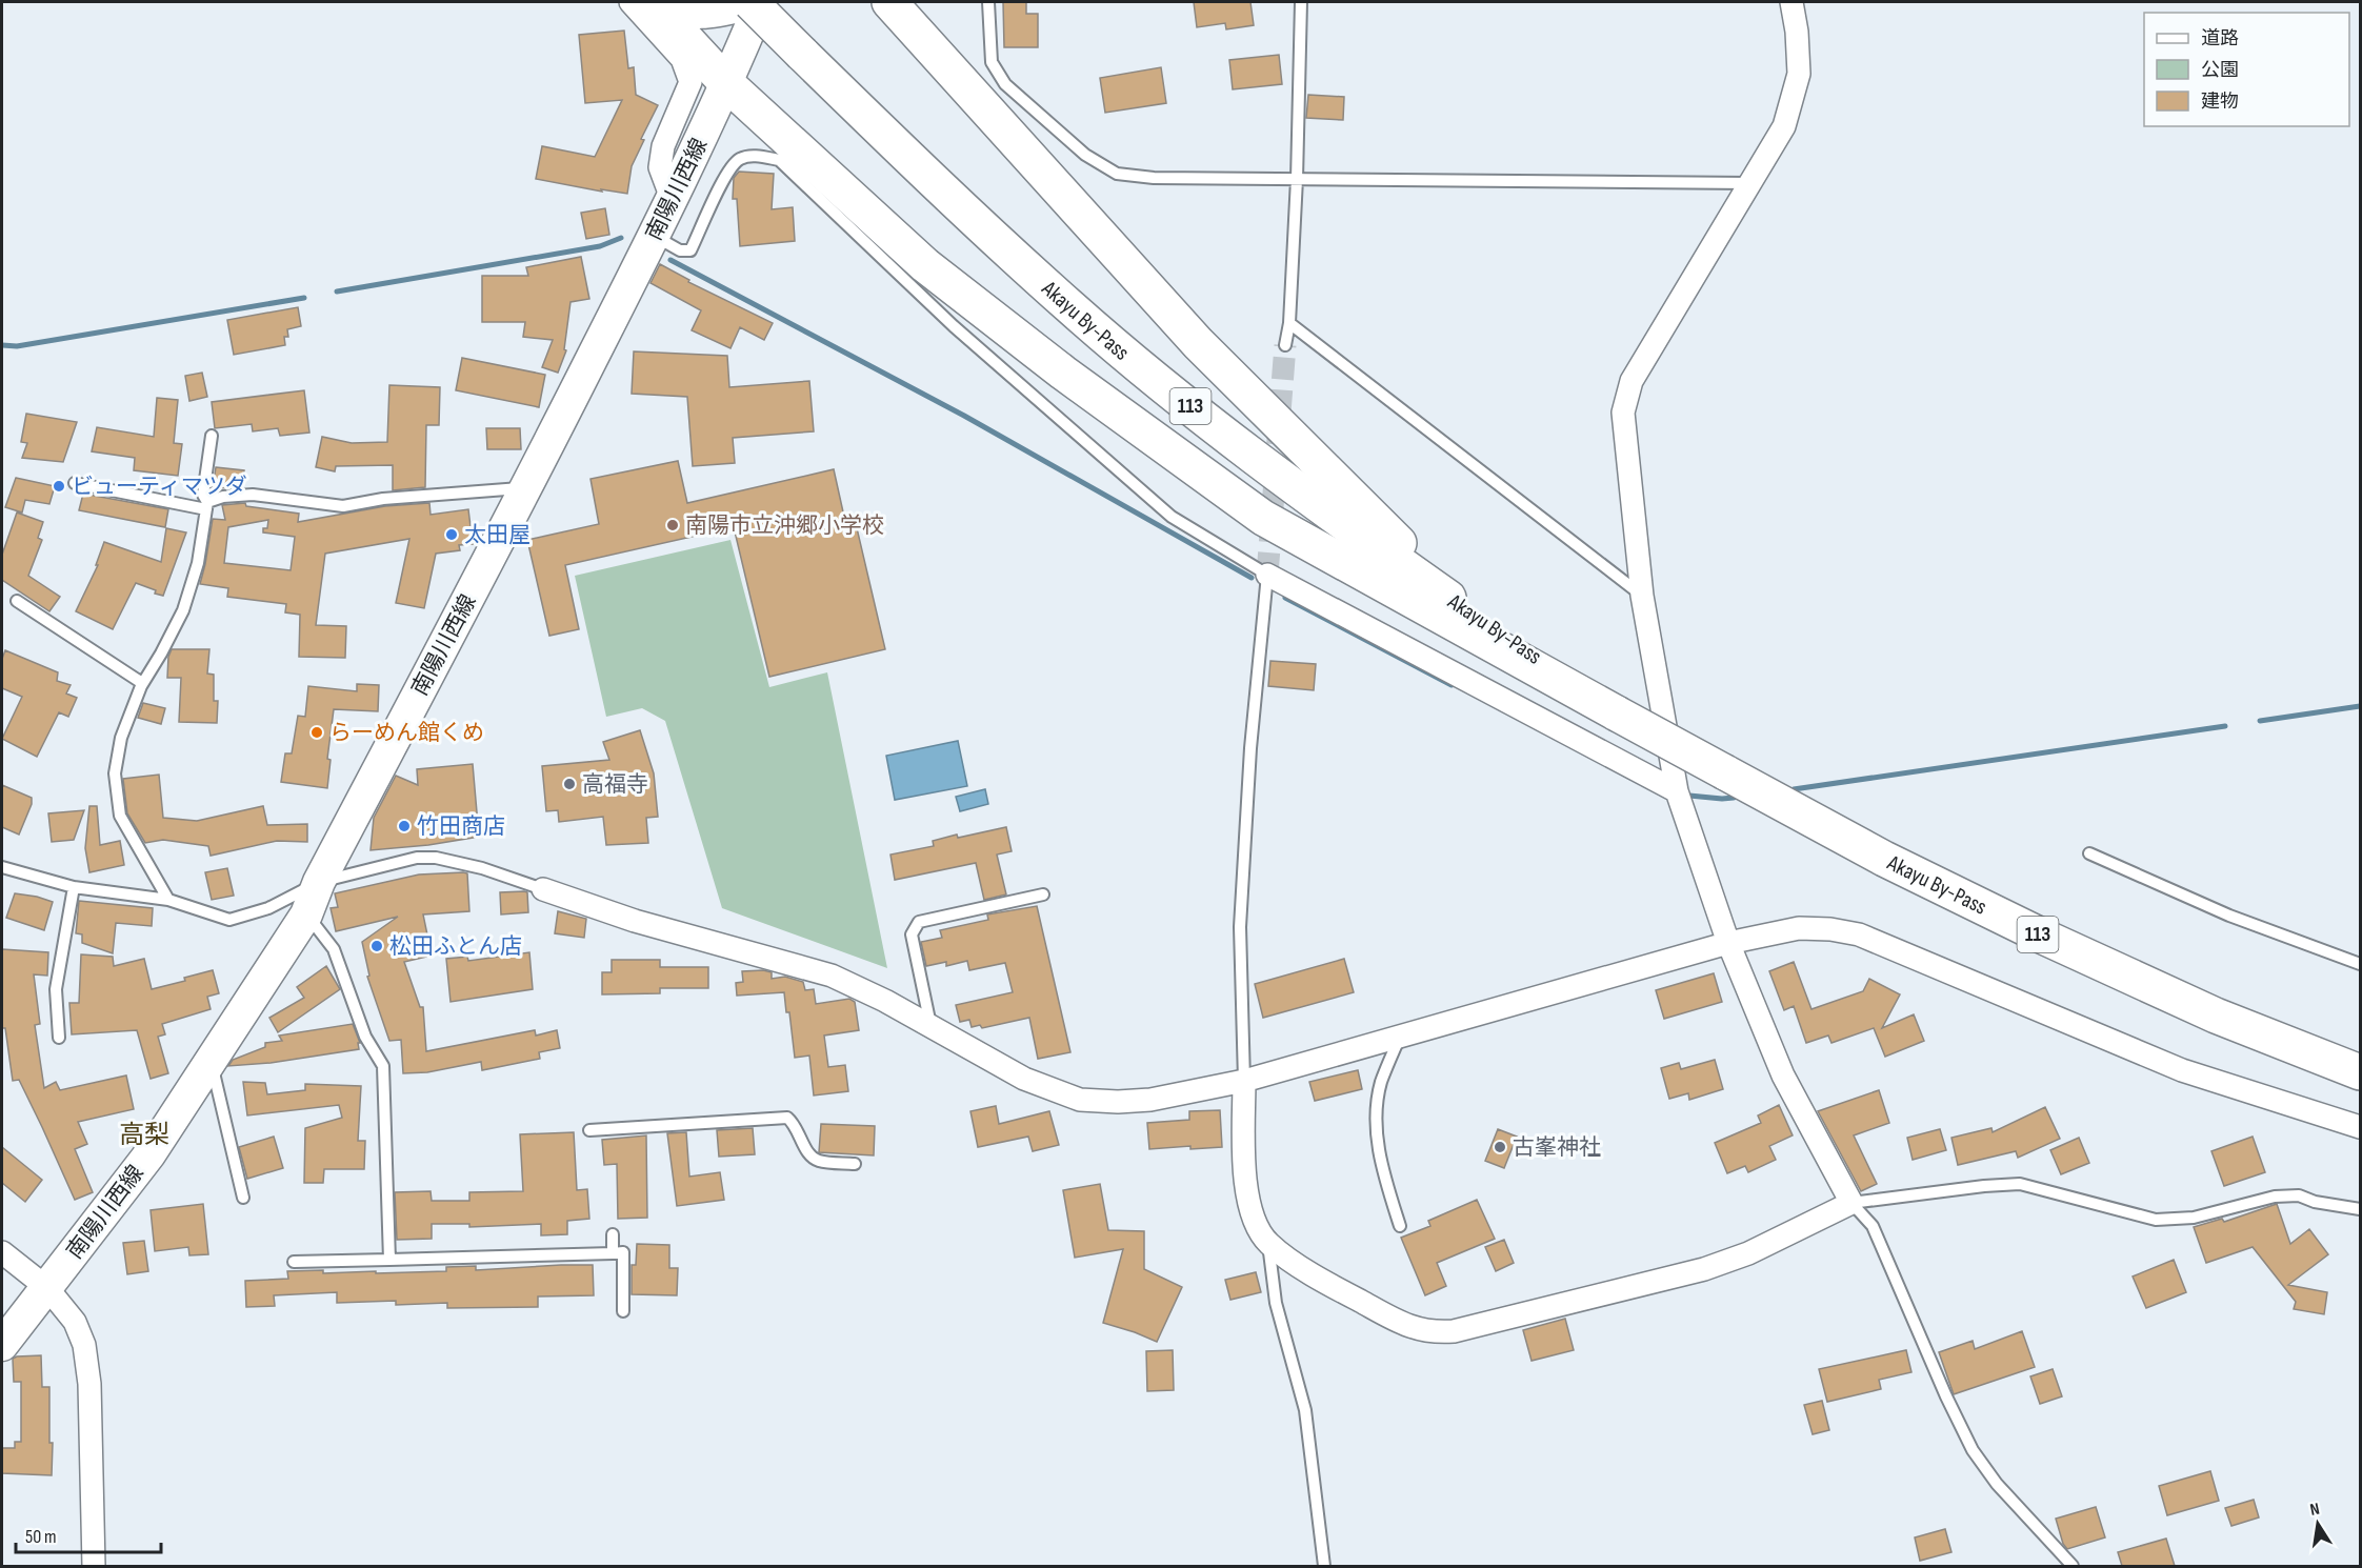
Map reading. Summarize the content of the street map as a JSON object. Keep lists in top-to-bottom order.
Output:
{
  "streets": {
    "highway": ["Akayu By-Pass", "113"],
    "main road": ["南陽川西線"]
  },
  "districts": ["高梨"],
  "places": [
    "ビューティマツダ",
    "南陽市立沖郷小学校",
    "太田屋",
    "らーめん館くめ",
    "高福寺",
    "竹田商店",
    "松田ふとん店",
    "古峯神社"
  ],
  "legend": ["道路", "公園", "建物"],
  "scale_bar": "50 m",
  "north": "top"
}
